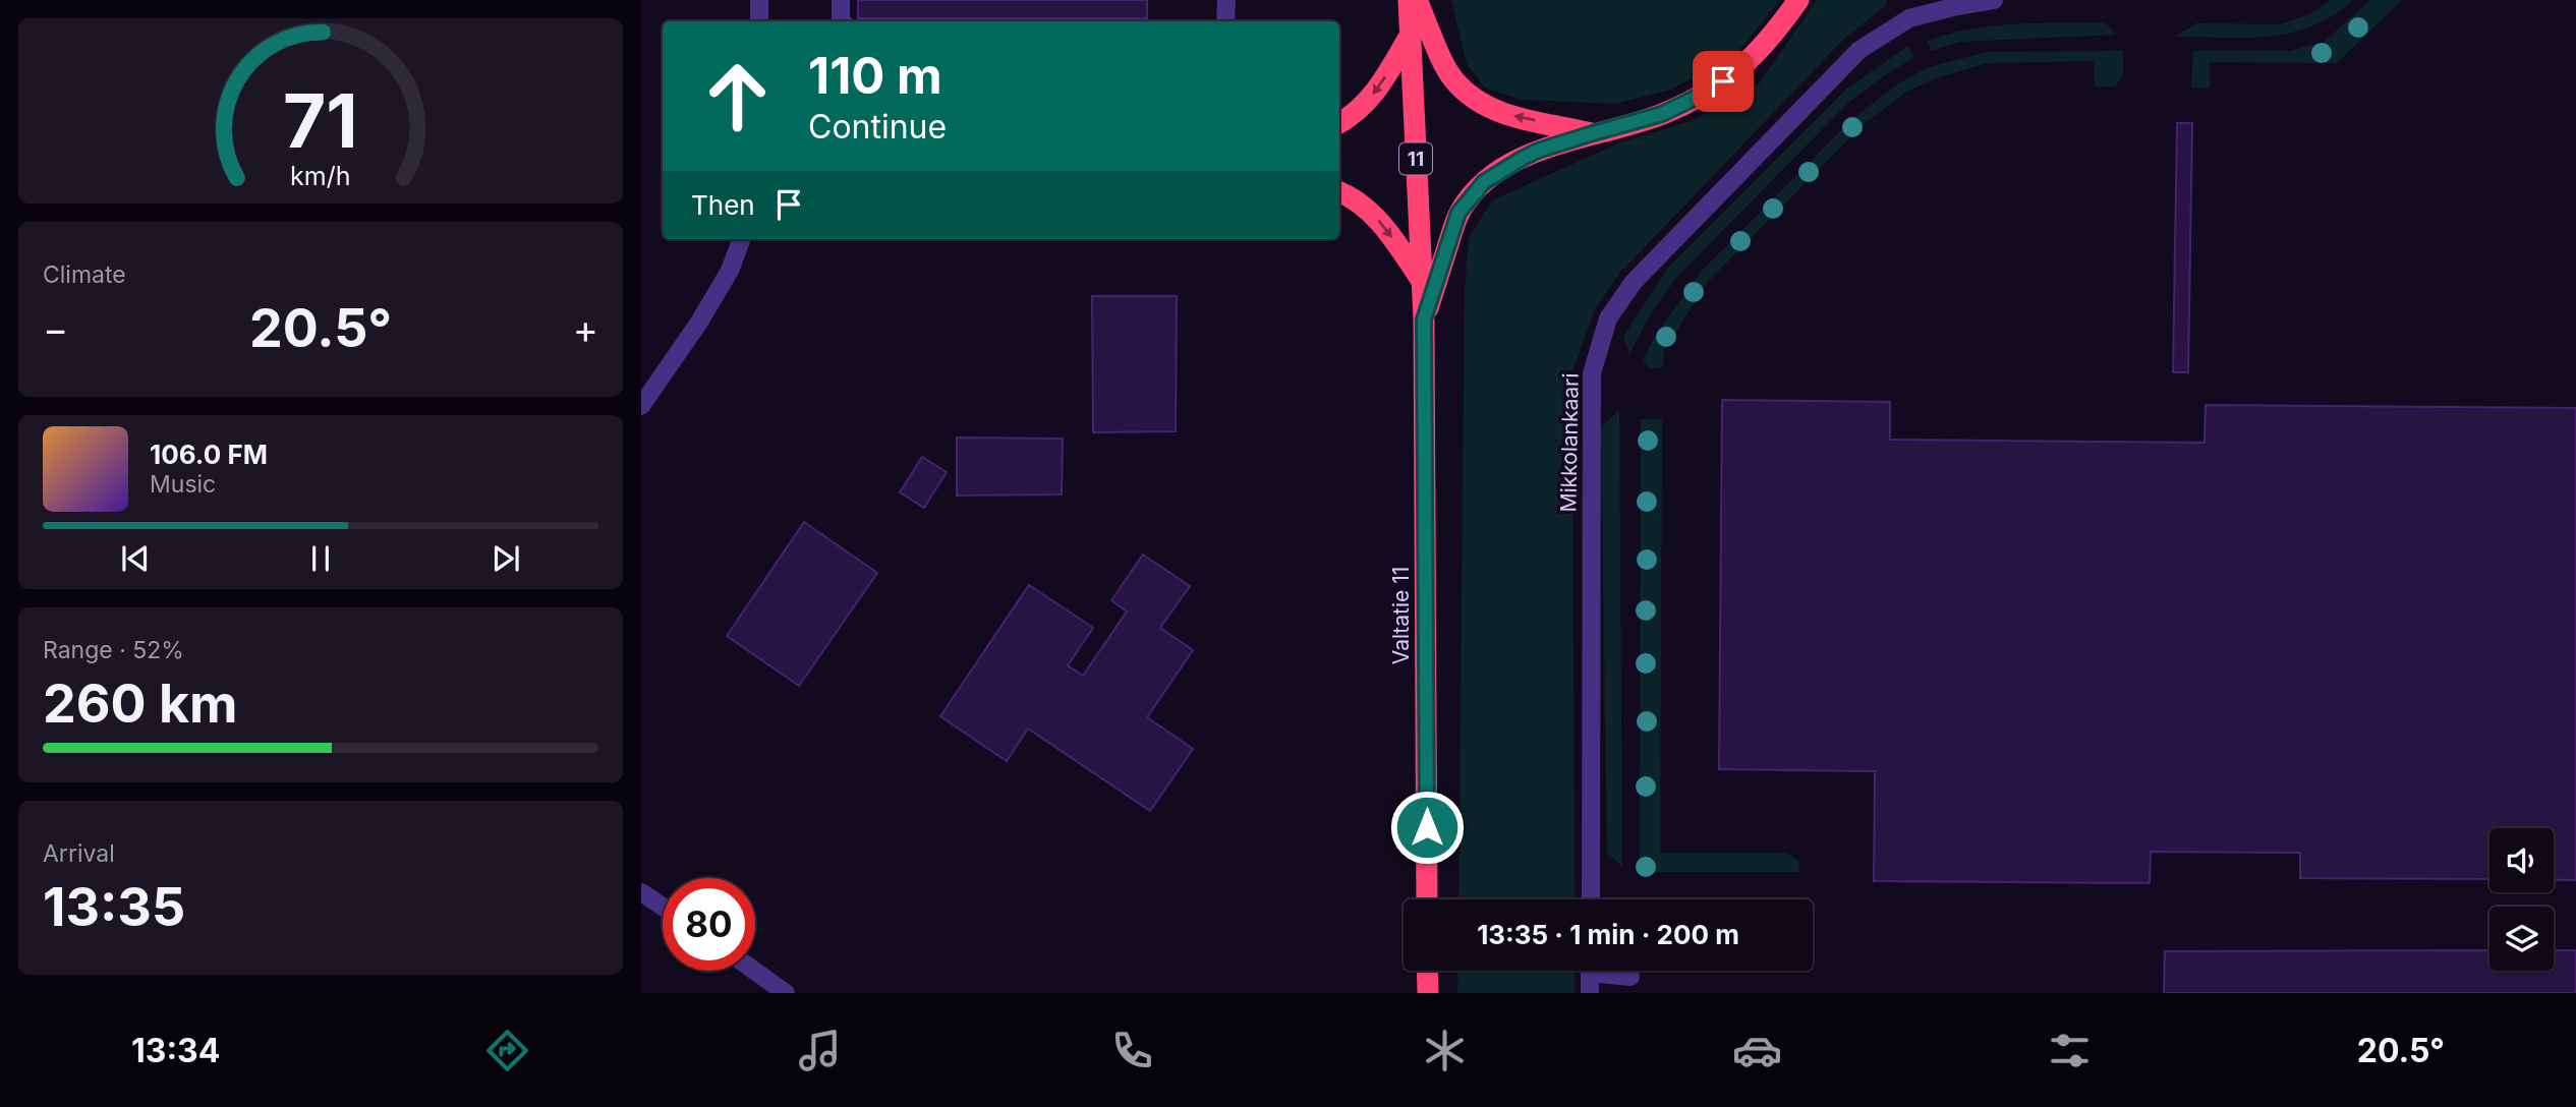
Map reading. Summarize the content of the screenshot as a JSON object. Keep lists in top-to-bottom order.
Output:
{
  "streets": {
    "highway": ["11", "Valtatie 11"],
    "street": ["Mikkolankaari"]
  },
  "crossings": [
    ["11", "Valtatie 11"]
  ],
  "page": {
    "turn": ["110 m", "Continue"],
    "then": "Then",
    "tile": [
      "Climate",
      ["Range · 52%", "260 km"],
      ["Arrival", "13:35"]
    ],
    "heat": ["−", "20.5°", "+"],
    "song": ["106.0 FM", "Music"],
    "limit": "80",
    "trip": "13:35 · 1 min · 200 m",
    "tabs": ["13:34", "20.5°"],
    "gauge": ["71", "km/h"]
  }
}
